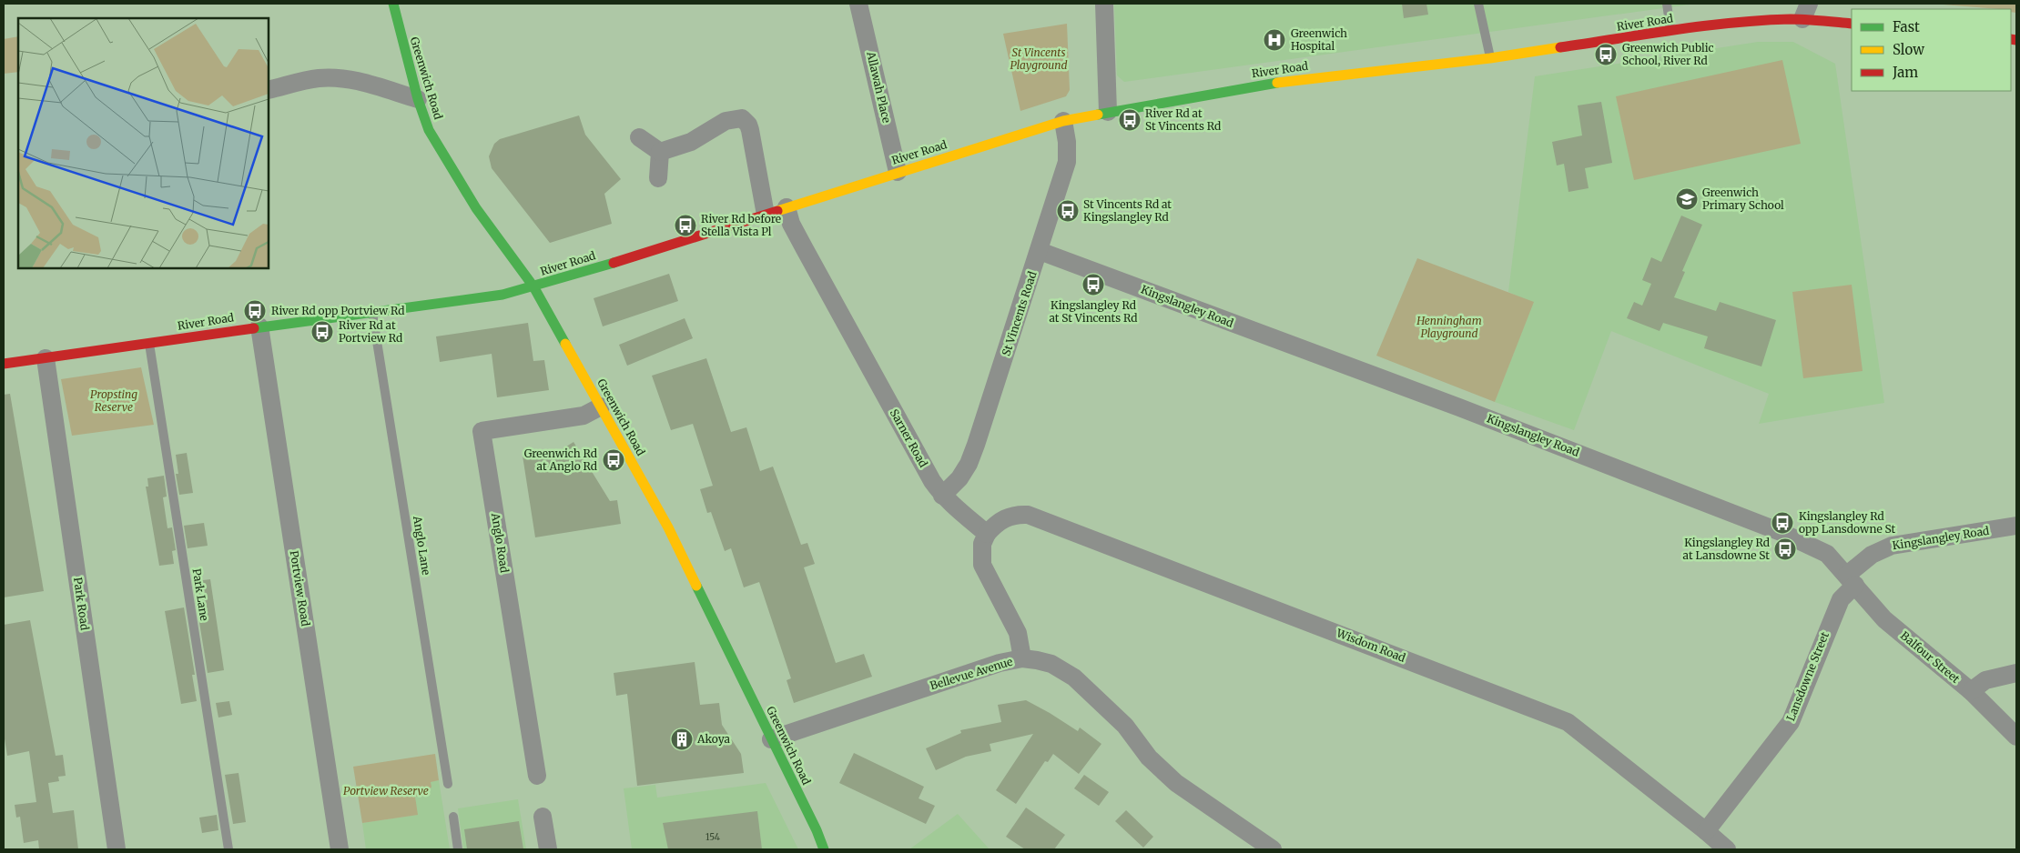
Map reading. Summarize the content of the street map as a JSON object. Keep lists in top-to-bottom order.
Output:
{
  "streets": {
    "main road": ["River Road", "Greenwich Road"],
    "street": [
      "Allawah Place",
      "Kingslangley Road",
      "St Vincents Road",
      "Sarner Road",
      "Anglo Road",
      "Portview Road",
      "Park Road",
      "Wisdom Road",
      "Balfour Street",
      "Bellevue Avenue",
      "Lansdowne Street"
    ],
    "lane": ["Anglo Lane", "Park Lane"]
  },
  "crossings": [
    ["River Road", "Greenwich Road"],
    ["River Road", "Allawah Place"],
    ["River Road", "St Vincents Road"],
    ["River Road", "Sarner Road"],
    ["River Road", "Anglo Lane"],
    ["River Road", "Portview Road"],
    ["River Road", "Park Lane"],
    ["River Road", "Park Road"],
    ["Greenwich Road", "Anglo Road"],
    ["Greenwich Road", "Bellevue Avenue"],
    ["Kingslangley Road", "St Vincents Road"],
    ["Kingslangley Road", "Balfour Street"],
    ["Kingslangley Road", "Lansdowne Street"],
    ["St Vincents Road", "Sarner Road"],
    ["Sarner Road", "Wisdom Road"],
    ["Wisdom Road", "Lansdowne Street"],
    ["Balfour Street", "Lansdowne Street"]
  ],
  "parks": [
    "St Vincents Playground",
    "Henningham Playground",
    "Propsting Reserve",
    "Portview Reserve"
  ],
  "places": {
    "hospital": ["Greenwich Hospital"],
    "bus stop": [
      "Greenwich Public School, River Rd",
      "River Rd at St Vincents Rd",
      "St Vincents Rd at Kingslangley Rd",
      "River Rd before Stella Vista Pl",
      "Kingslangley Rd at St Vincents Rd",
      "River Rd opp Portview Rd",
      "River Rd at Portview Rd",
      "Greenwich Rd at Anglo Rd",
      "Kingslangley Rd opp Lansdowne St",
      "Kingslangley Rd at Lansdowne St"
    ],
    "school or university": ["Greenwich Primary School"],
    "building": ["Akoya"]
  },
  "house_numbers": ["154"],
  "legend": ["Fast", "Slow", "Jam"]
}
